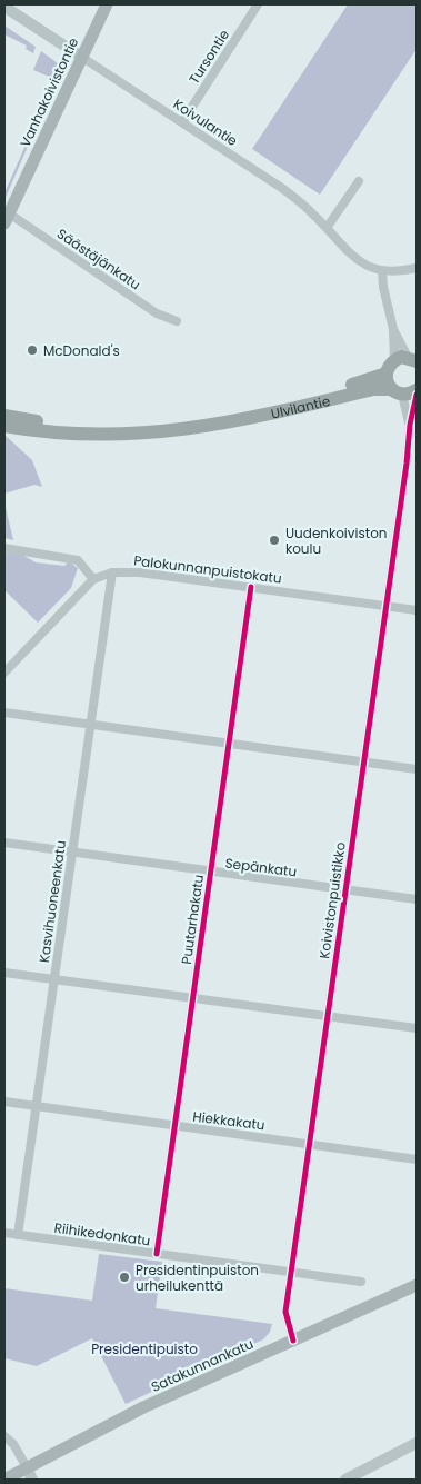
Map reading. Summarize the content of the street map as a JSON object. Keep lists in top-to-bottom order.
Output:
{
  "streets": {
    "main road": ["Vanhakoivistontie", "Ulvilantie", "Satakunnankatu"],
    "street": [
      "Tursontie",
      "Koivulantie",
      "Säästäjänkatu",
      "Palokunnanpuistokatu",
      "Sepänkatu",
      "Koivistonpuistikko",
      "Kasvihuoneenkatu",
      "Puutarhakatu",
      "Hiekkakatu",
      "Riihikedonkatu"
    ]
  },
  "crossings": [
    ["Tursontie", "Koivulantie"],
    ["Vanhakoivistontie", "Koivulantie"],
    ["Vanhakoivistontie", "Säästäjänkatu"],
    ["Ulvilantie", "Koivistonpuistikko"],
    ["Palokunnanpuistokatu", "Koivistonpuistikko"],
    ["Palokunnanpuistokatu", "Kasvihuoneenkatu"],
    ["Palokunnanpuistokatu", "Puutarhakatu"],
    ["Sepänkatu", "Koivistonpuistikko"],
    ["Sepänkatu", "Kasvihuoneenkatu"],
    ["Sepänkatu", "Puutarhakatu"],
    ["Koivistonpuistikko", "Hiekkakatu"],
    ["Koivistonpuistikko", "Riihikedonkatu"],
    ["Koivistonpuistikko", "Satakunnankatu"],
    ["Kasvihuoneenkatu", "Hiekkakatu"],
    ["Kasvihuoneenkatu", "Riihikedonkatu"],
    ["Puutarhakatu", "Hiekkakatu"],
    ["Puutarhakatu", "Riihikedonkatu"]
  ],
  "parks": ["Presidentipuisto"],
  "places": ["McDonald's", "Uudenkoiviston koulu", "Presidentinpuiston urheilukenttä"]
}
